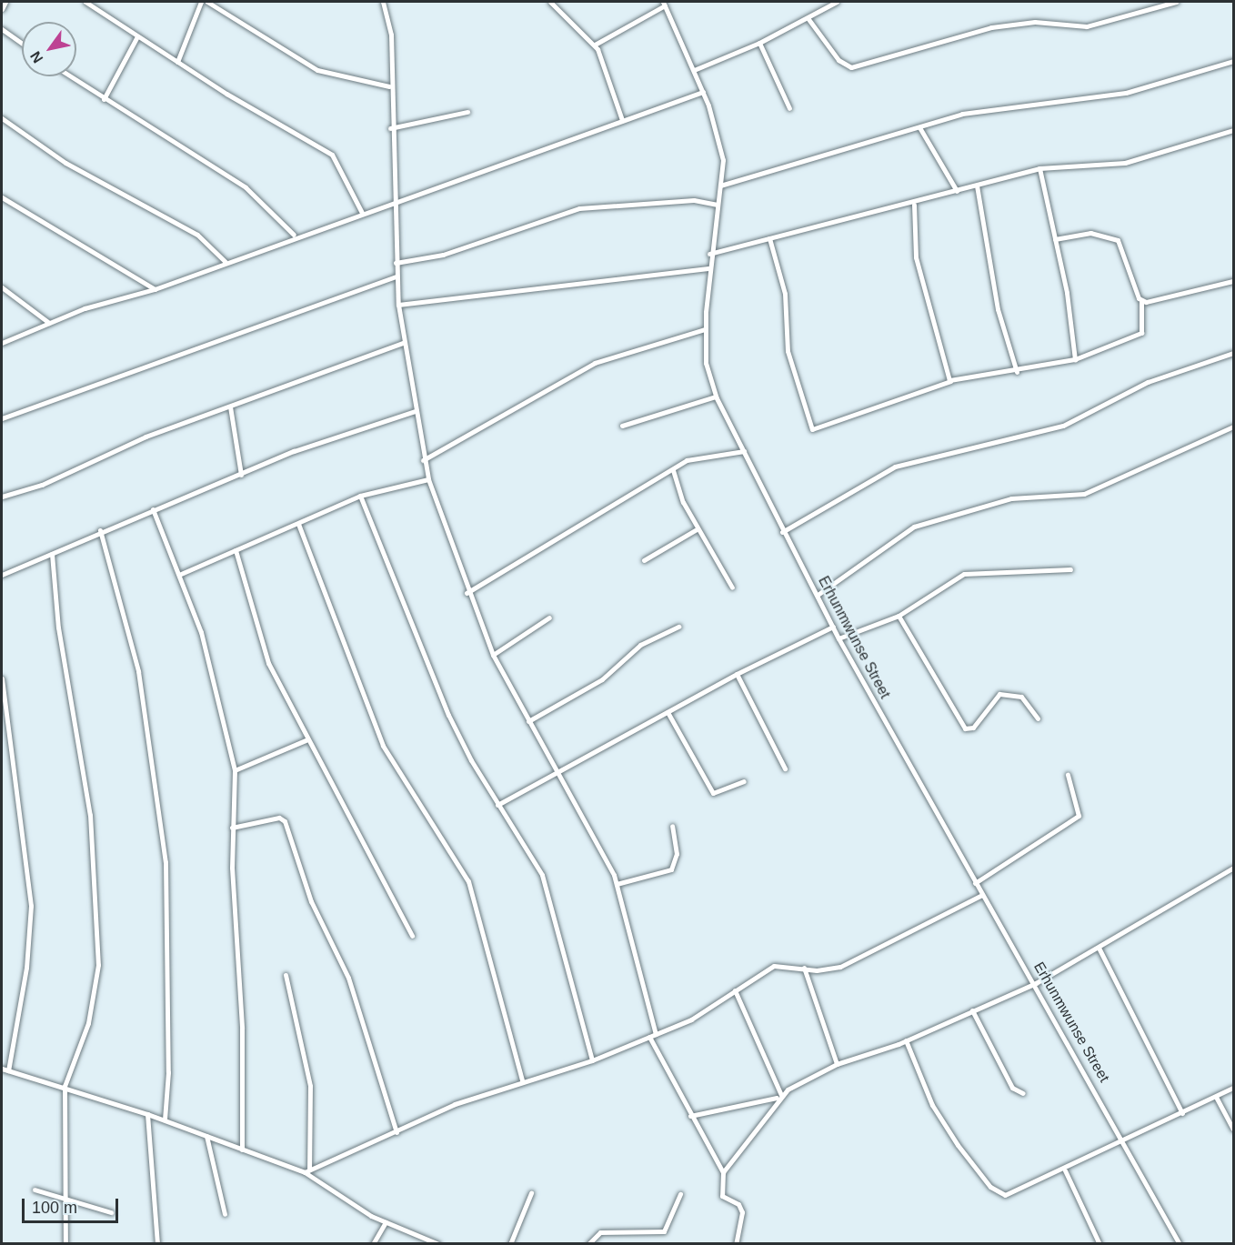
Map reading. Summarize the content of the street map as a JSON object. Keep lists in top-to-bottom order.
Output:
{
  "streets": {
    "street": ["Erhunmwunse Street"]
  },
  "scale_bar": "100 m",
  "north": "bottom left"
}
